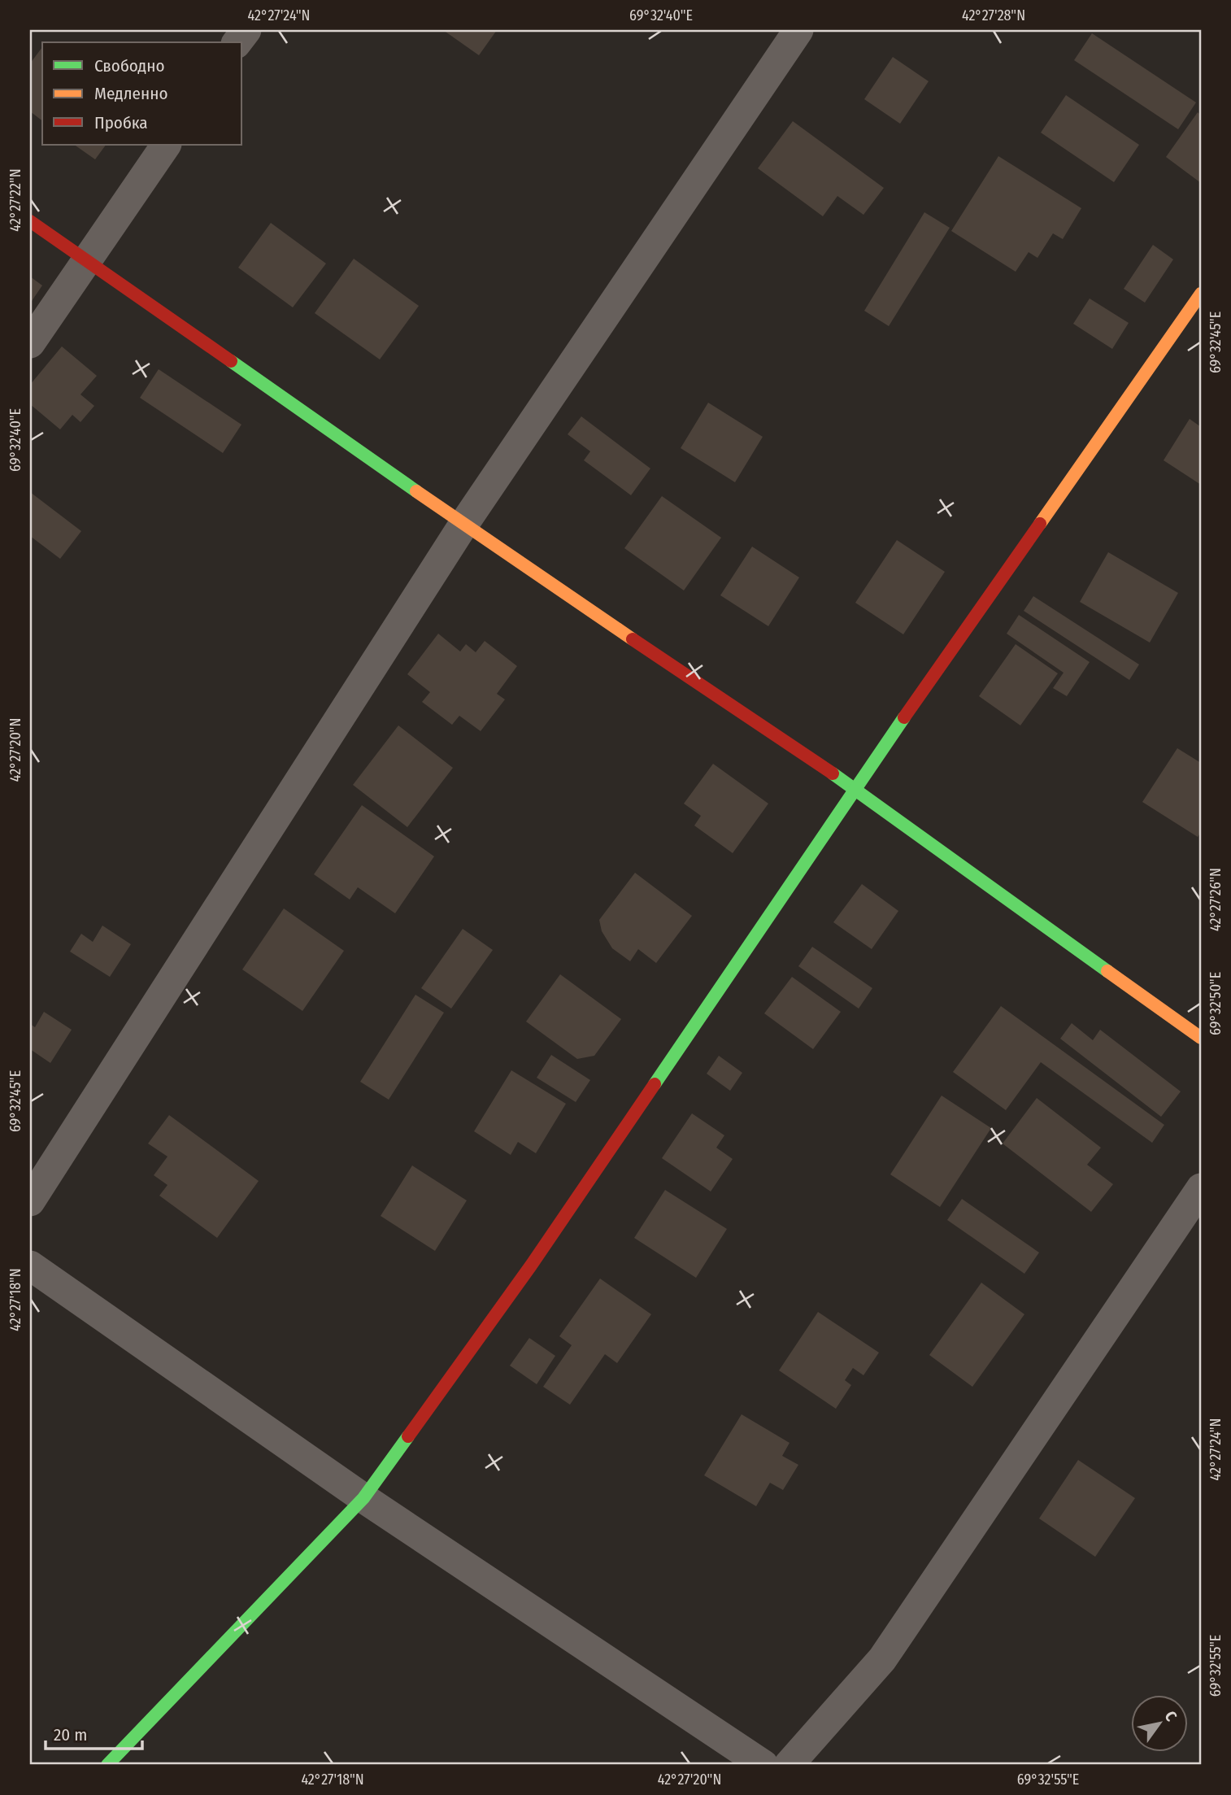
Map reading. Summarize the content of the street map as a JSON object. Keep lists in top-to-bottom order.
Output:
{
  "legend": ["Свободно", "Медленно", "Пробка"],
  "scale_bar": "20 m",
  "north": "top right",
  "coordinates": [
    "42°27'24\"N",
    "69°32'40\"E",
    "42°27'28\"N",
    "42°27'22\"N",
    "69°32'45\"E",
    "42°27'20\"N",
    "42°27'26\"N",
    "69°32'50\"E",
    "42°27'18\"N",
    "69°32'55\"E"
  ]
}
